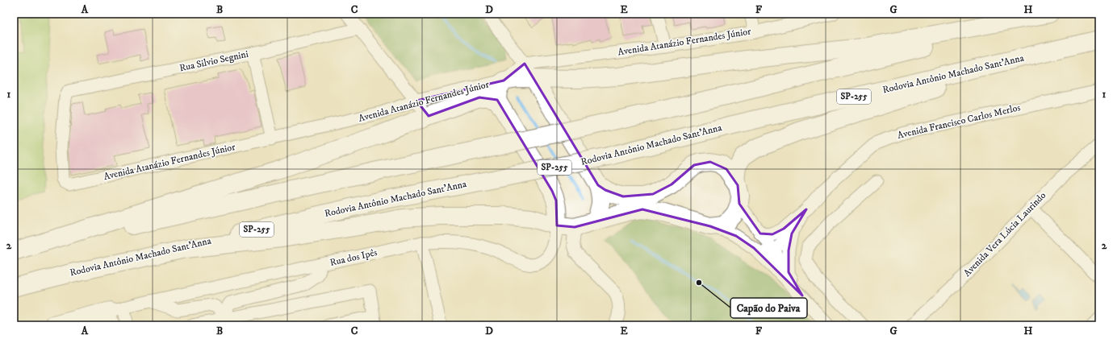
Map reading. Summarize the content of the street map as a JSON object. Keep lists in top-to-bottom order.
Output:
{
  "streets": {
    "highway": ["Rodovia Antônio Machado Sant'Anna", "SP-255"],
    "street": [
      "Avenida Atanázio Fernandes Júnior",
      "Rua Silvio Segnini",
      "Avenida Francisco Carlos Merlos",
      "Avenida Vera Lúcia Laurindo",
      "Rua dos Ipês"
    ]
  },
  "crossings": [
    ["Avenida Atanázio Fernandes Júnior", "Rua Silvio Segnini"]
  ],
  "places": ["Capão do Paiva"],
  "grid": {
    "columns": [
      "A",
      "B",
      "C",
      "D",
      "E",
      "F",
      "G",
      "H"
    ],
    "rows": ["1", "2"]
  }
}
